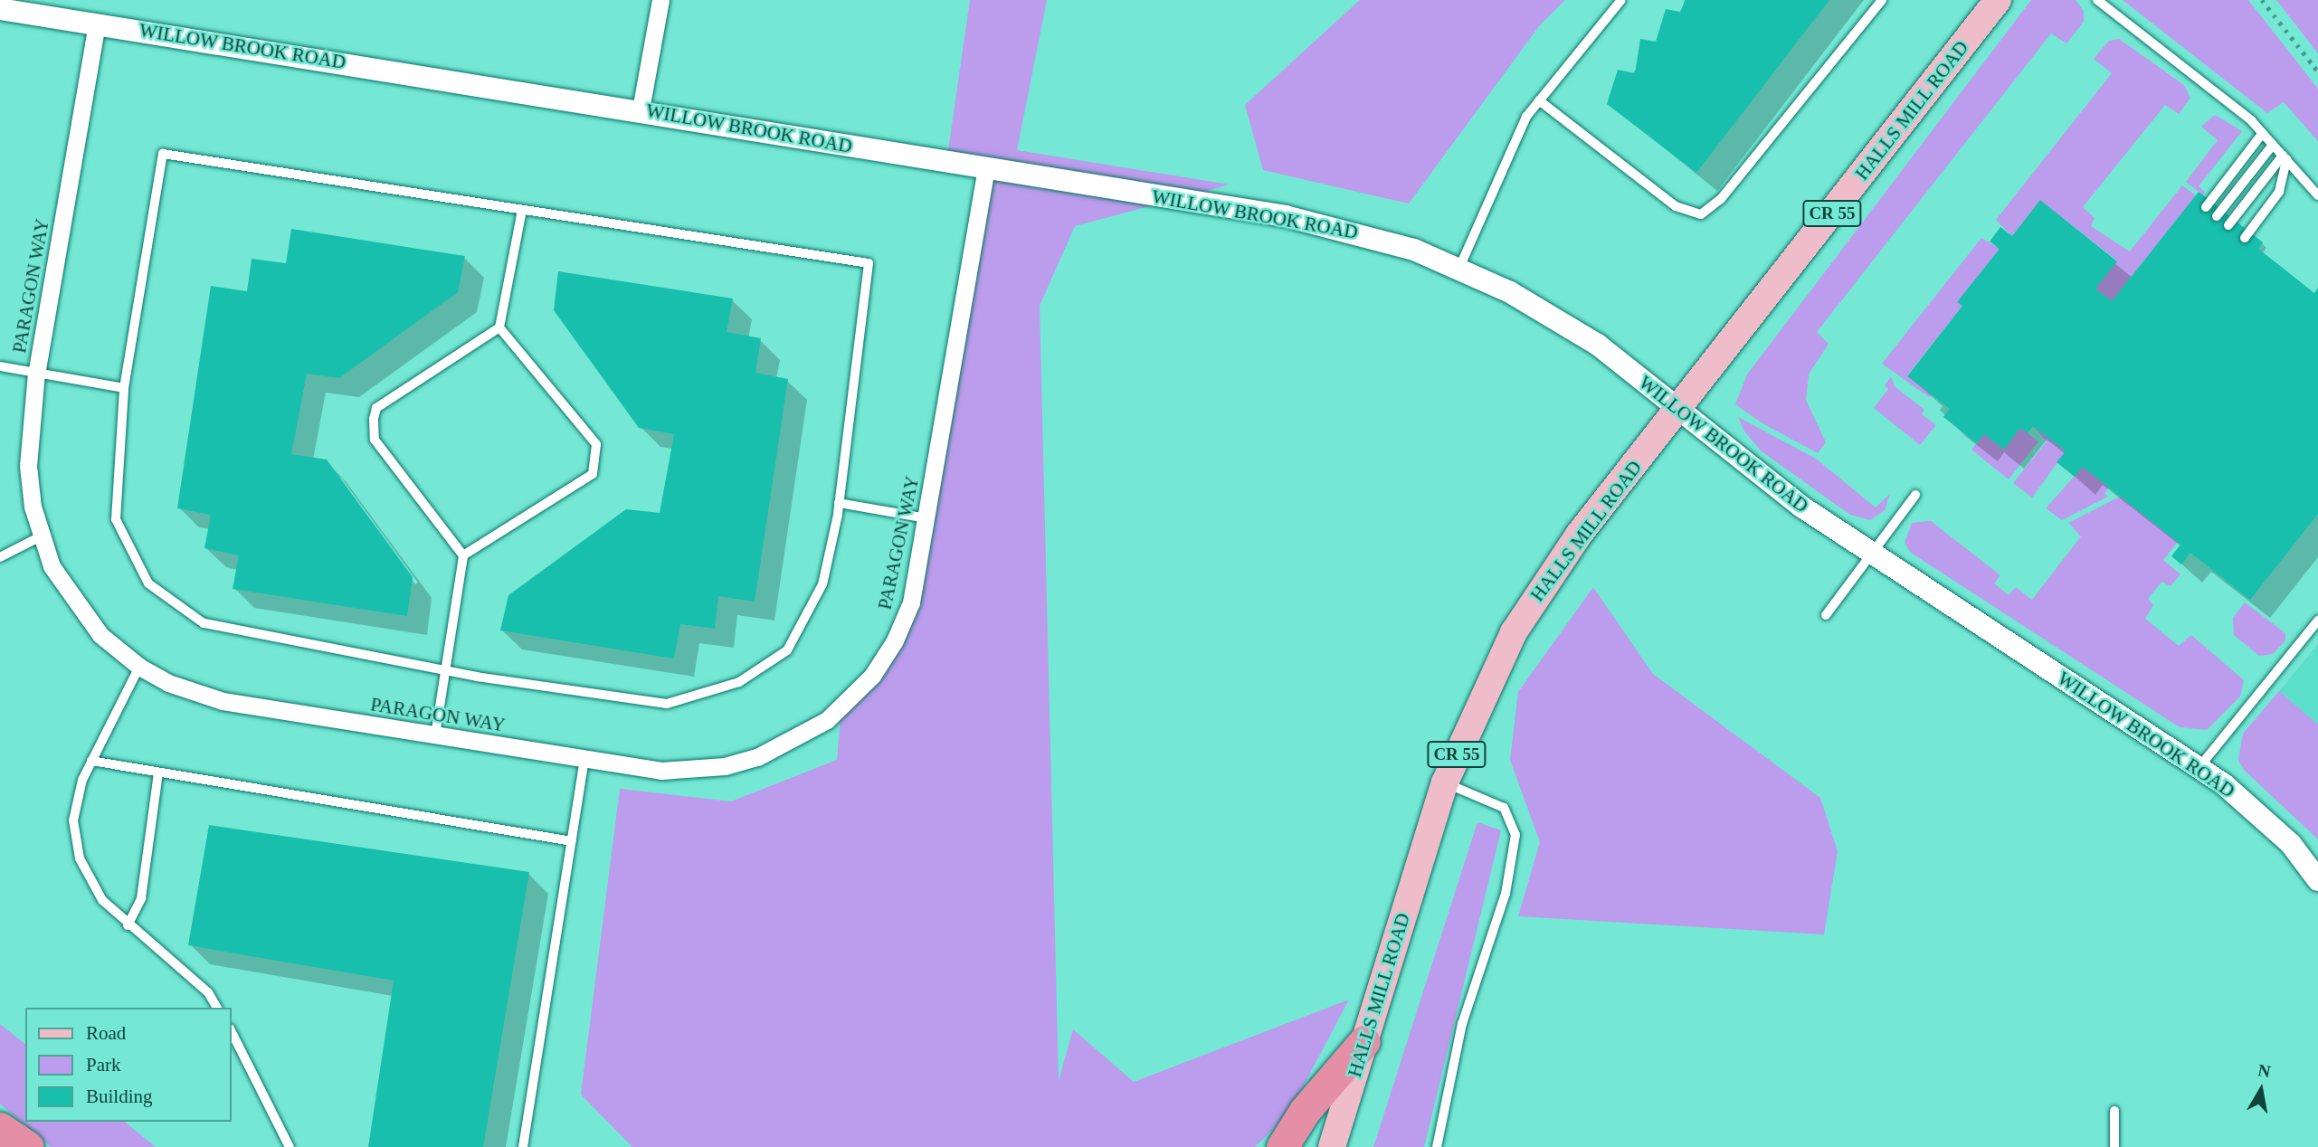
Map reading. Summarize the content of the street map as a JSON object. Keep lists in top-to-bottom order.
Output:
{
  "streets": {
    "main road": ["HALLS MILL ROAD", "CR 55"],
    "street": ["WILLOW BROOK ROAD", "PARAGON WAY"]
  },
  "crossings": [
    ["WILLOW BROOK ROAD", "HALLS MILL ROAD"],
    ["WILLOW BROOK ROAD", "PARAGON WAY"]
  ],
  "legend": ["Road", "Park", "Building"],
  "north": "top"
}
